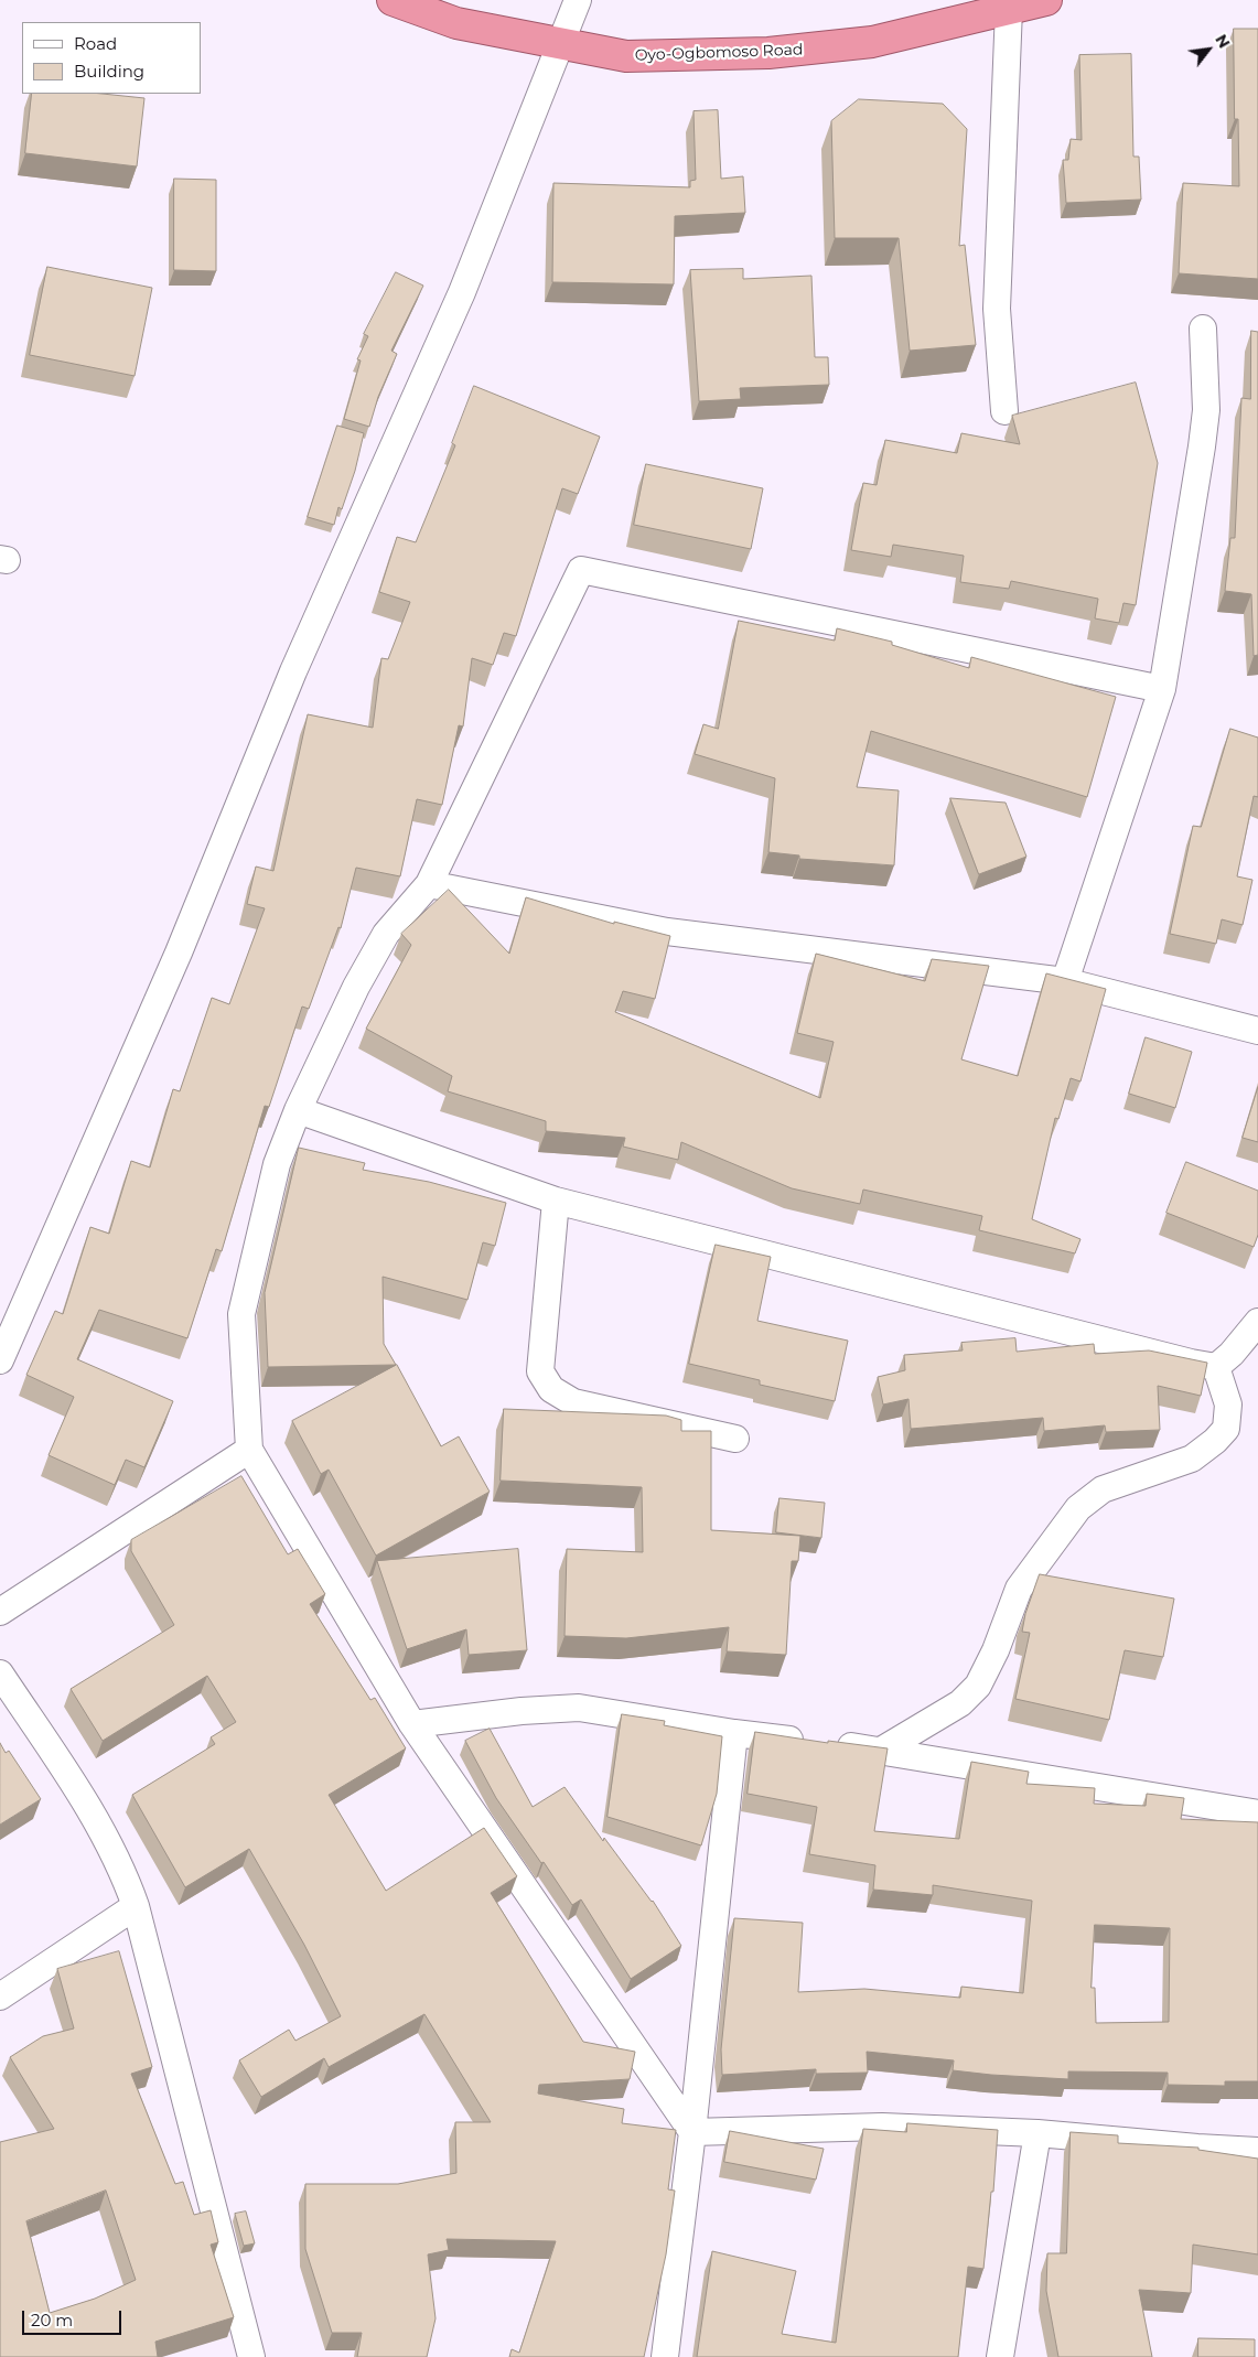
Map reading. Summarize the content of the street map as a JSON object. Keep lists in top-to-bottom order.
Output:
{
  "streets": {
    "highway": ["Oyo-Ogbomoso Road"]
  },
  "legend": ["Road", "Building"],
  "scale_bar": "20 m",
  "north": "top right"
}
